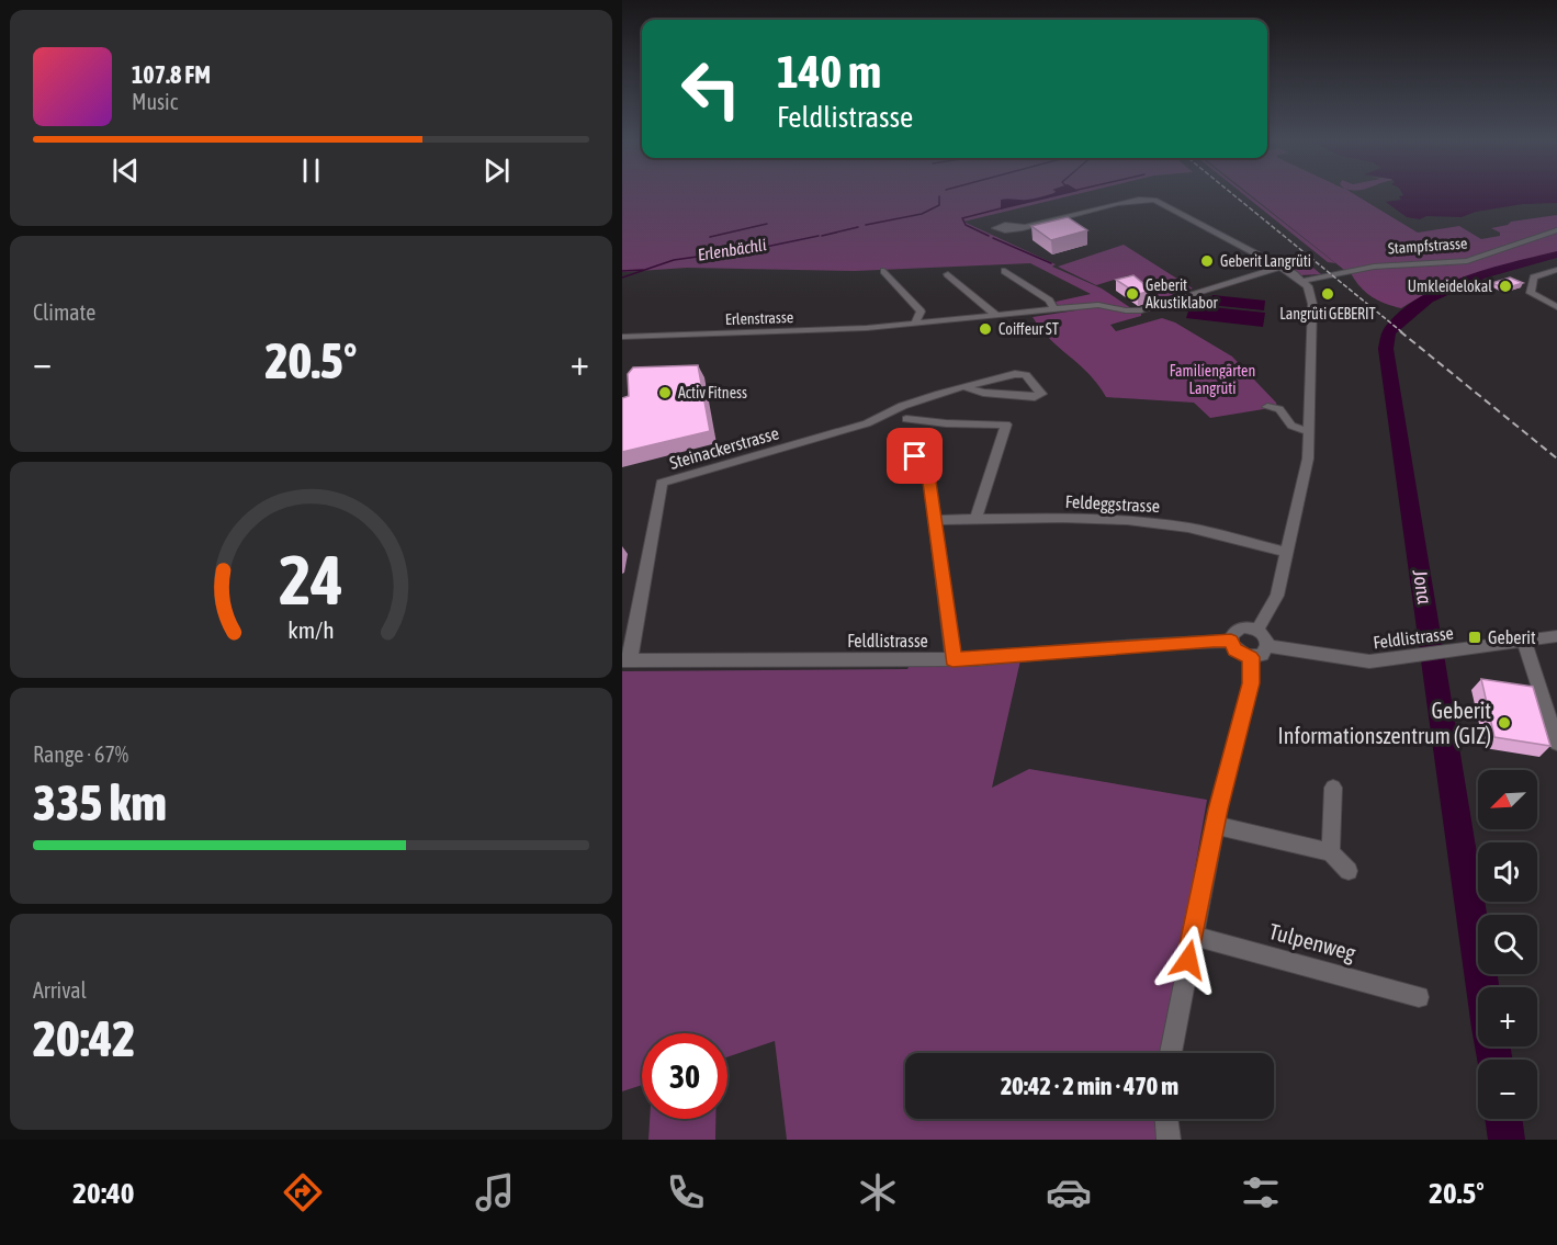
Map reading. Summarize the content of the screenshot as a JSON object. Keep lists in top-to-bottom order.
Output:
{
  "streets": {
    "street": [
      "Stampfstrasse",
      "Erlenstrasse",
      "Steinackerstrasse",
      "Feldeggstrasse",
      "Feldlistrasse",
      "Tulpenweg"
    ]
  },
  "crossings": [
    ["Steinackerstrasse", "Feldlistrasse"]
  ],
  "water": ["Erlenbächli", "Jona"],
  "parks": ["Familiengärten Langrüti"],
  "places": {
    "other": [
      "Geberit Langrüti",
      "Umkleidelokal",
      "Geberit Akustiklabor",
      "Langrüti GEBERIT",
      "Coiffeur ST",
      "Activ Fitness",
      "Geberit Informationszentrum (GIZ)"
    ],
    "transit": ["Geberit"]
  },
  "north": "bottom left",
  "page": {
    "turn": ["140 m", "Feldlistrasse"],
    "song": ["107.8 FM", "Music"],
    "tile": [
      "Climate",
      ["Range · 67%", "335 km"],
      ["Arrival", "20:42"]
    ],
    "heat": ["−", "20.5°", "+"],
    "map_buttons": ["+", "−"],
    "limit": "30",
    "trip": "20:42 · 2 min · 470 m",
    "tabs": ["20:40", "20.5°"],
    "gauge": ["24", "km/h"]
  }
}
